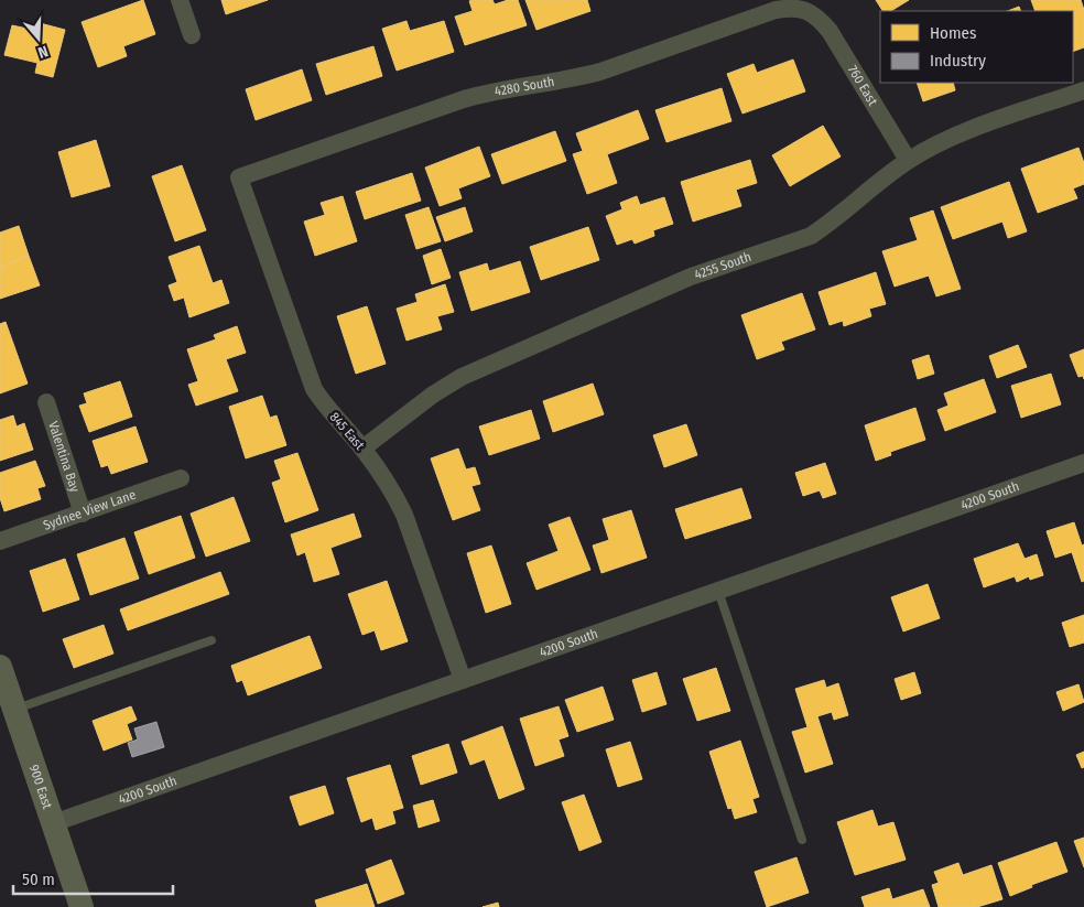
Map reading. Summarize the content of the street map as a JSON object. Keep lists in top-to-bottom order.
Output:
{
  "streets": {
    "main road": ["900 East"],
    "street": [
      "760 East",
      "4280 South",
      "4255 South",
      "845 East",
      "Valentina Bay",
      "4200 South",
      "Sydnee View Lane"
    ]
  },
  "crossings": [
    ["760 East", "4280 South"],
    ["760 East", "4255 South"],
    ["4280 South", "845 East"],
    ["4255 South", "845 East"],
    ["845 East", "4200 South"],
    ["Valentina Bay", "Sydnee View Lane"],
    ["4200 South", "900 East"]
  ],
  "legend": ["Homes", "Industry"],
  "scale_bar": "50 m",
  "north": "bottom"
}
